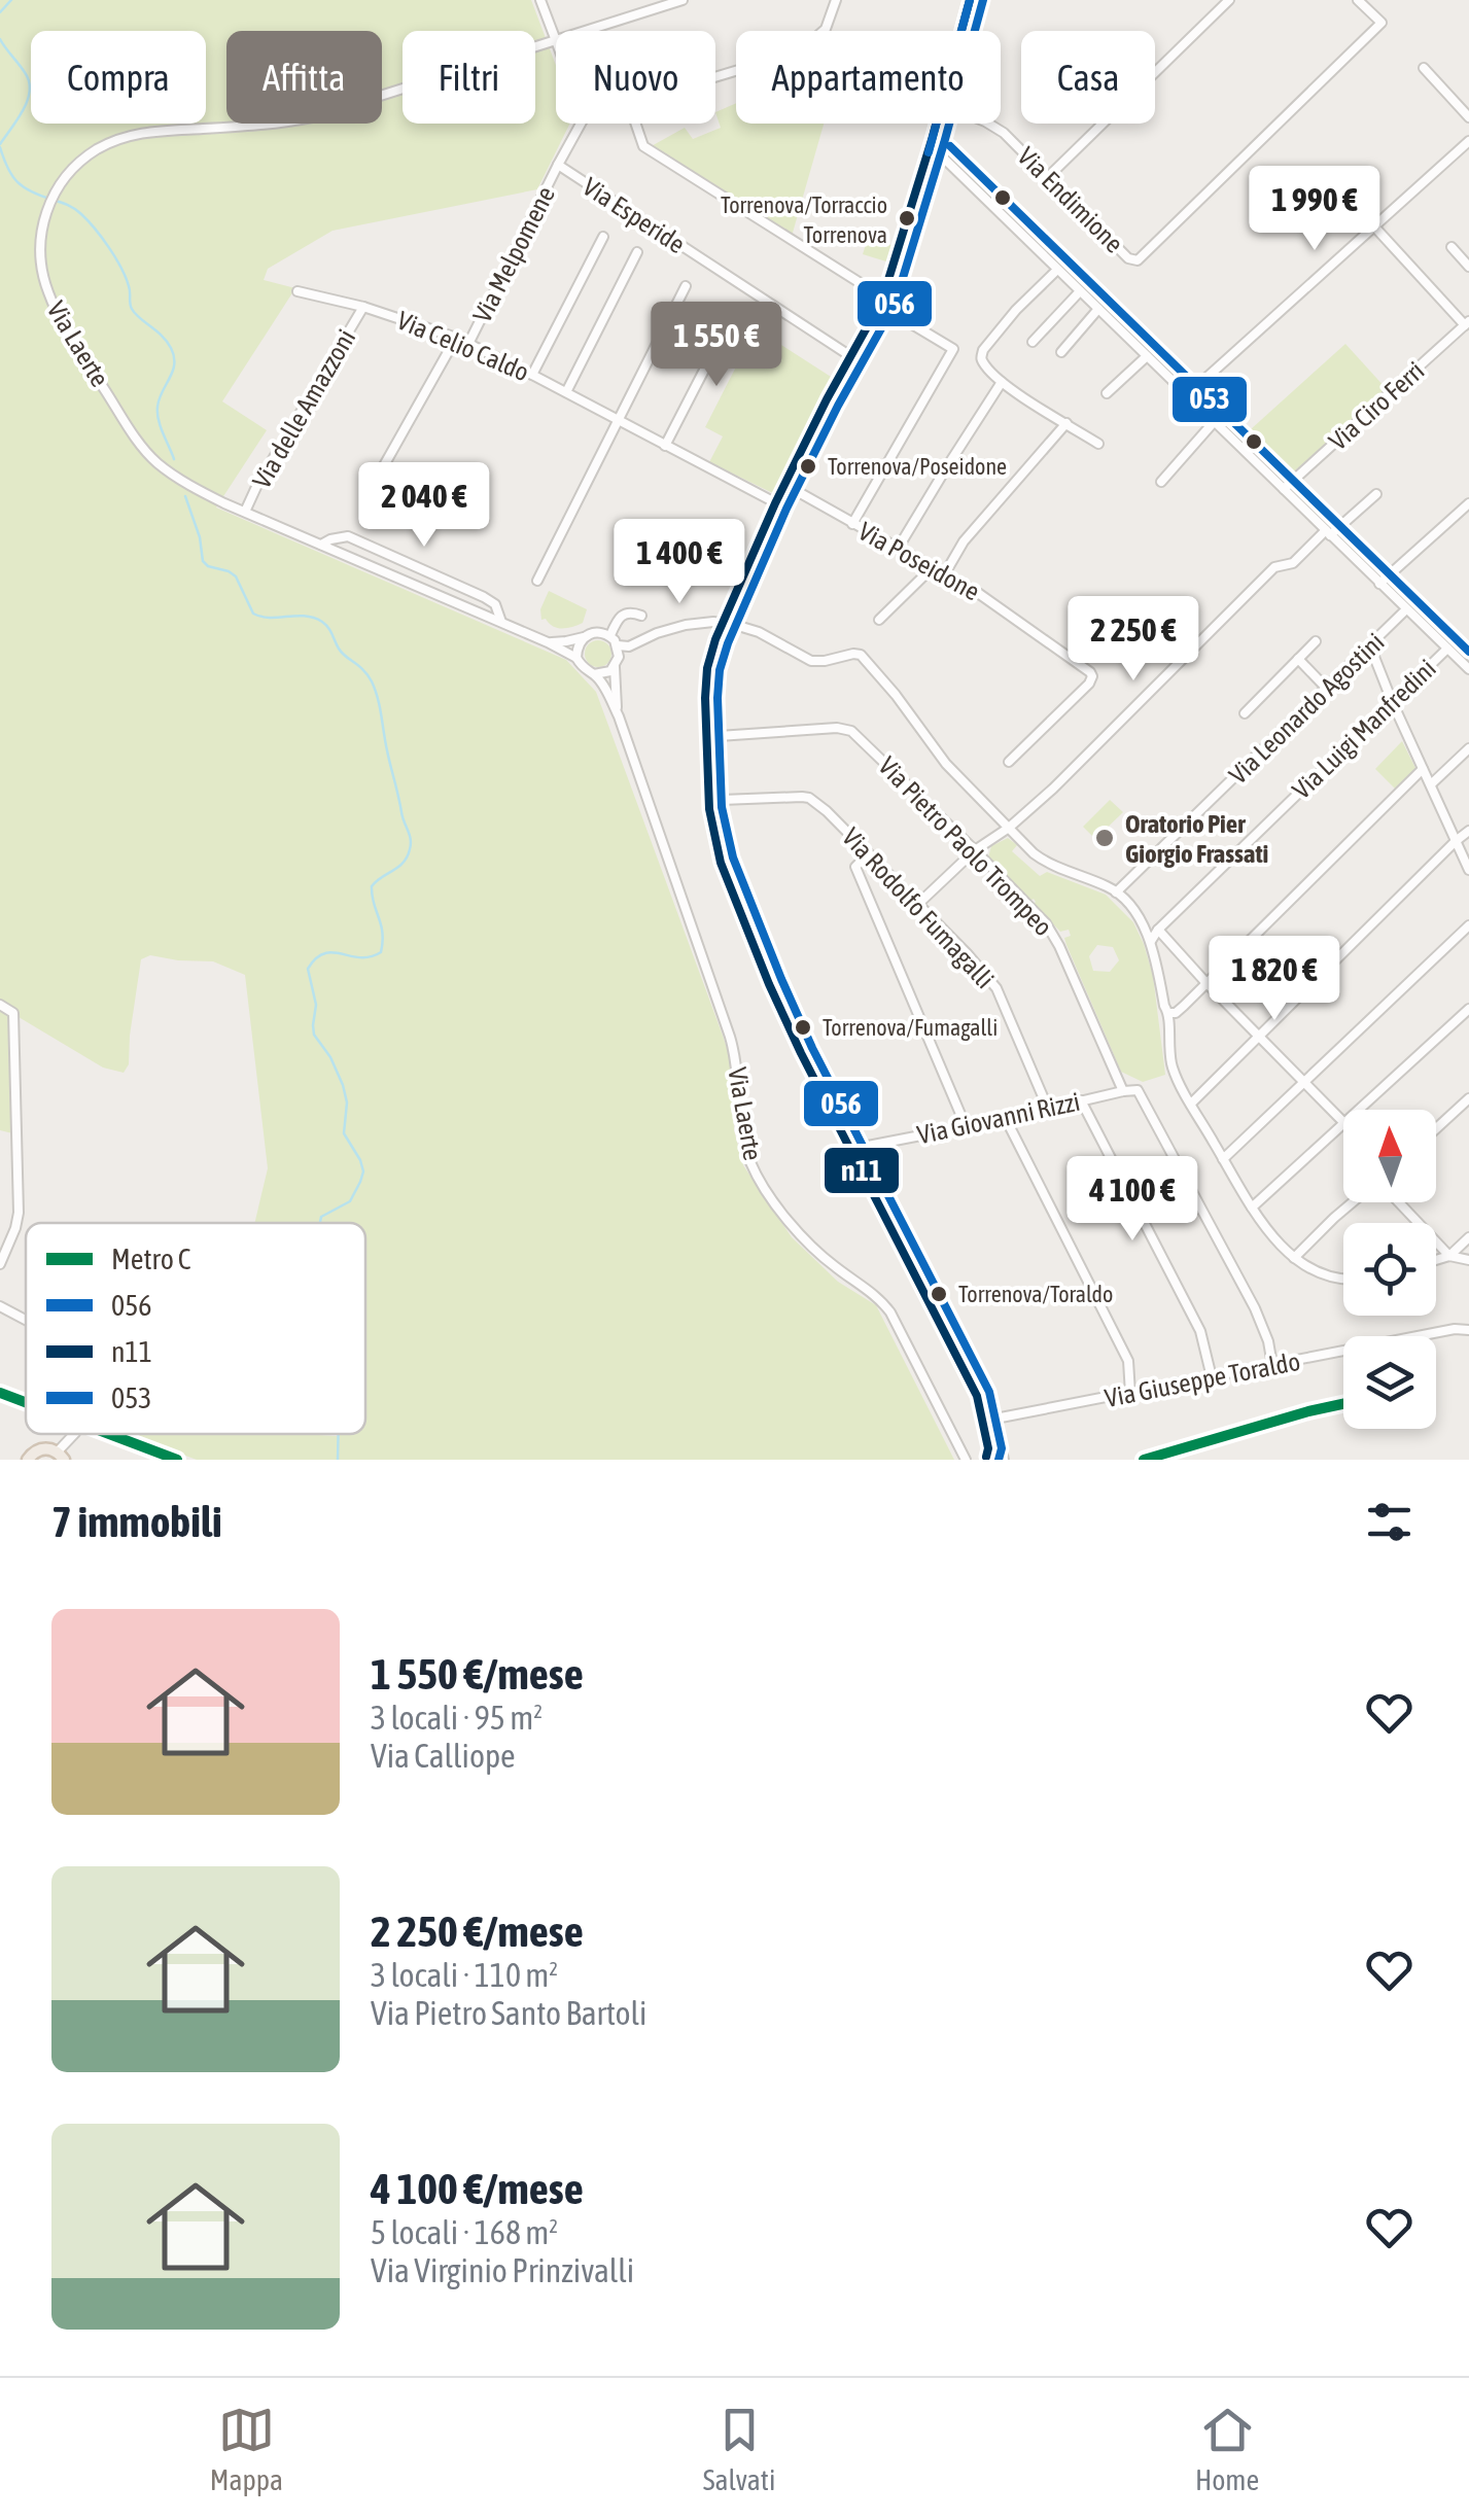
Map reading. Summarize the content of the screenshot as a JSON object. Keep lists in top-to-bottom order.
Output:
{
  "streets": {
    "street": [
      "Via Endimione",
      "Via Esperide",
      "Via Melpomene",
      "Via Laerte",
      "Via Celio Caldo",
      "Via Ciro Ferri",
      "Via delle Amazzoni",
      "Via Poseidone",
      "Via Leonardo Agostini",
      "Via Luigi Manfredini",
      "Via Pietro Paolo Trompeo",
      "Via Rodolfo Fumagalli",
      "Via Giovanni Rizzi",
      "Via Giuseppe Toraldo"
    ]
  },
  "crossings": [
    ["Via Esperide", "Via Melpomene"],
    ["Via Melpomene", "Via Celio Caldo"],
    ["Via Laerte", "Via delle Amazzoni"],
    ["Via Celio Caldo", "Via delle Amazzoni"],
    ["Via Pietro Paolo Trompeo", "Via Giovanni Rizzi"],
    ["Via Rodolfo Fumagalli", "Via Giovanni Rizzi"],
    ["Via Giovanni Rizzi", "Via Giuseppe Toraldo"]
  ],
  "places": [
    "Torrenova/Torraccio Torrenova",
    "Torrenova/Poseidone",
    "Oratorio Pier Giorgio Frassati",
    "Torrenova/Fumagalli",
    "Torrenova/Toraldo"
  ],
  "lines": [
    "transit line 056",
    "transit line n11",
    "transit line 053",
    "metro line C"
  ],
  "legend": [
    "Metro C",
    "056",
    "n11",
    "053"
  ],
  "north": "top",
  "page": {
    "chip": [
      "Compra",
      "Affitta",
      "Filtri",
      "Nuovo",
      "Appartamento",
      "Casa"
    ],
    "price": [
      "1 990 €",
      "1 550 €",
      "2 040 €",
      "1 400 €",
      "2 250 €",
      "1 820 €",
      "4 100 €"
    ],
    "heading": "7 immobili",
    "list": [
      {
        "name": "1 550 €/mese",
        "note": "3 locali · 95 m² · Via Calliope"
      },
      {
        "name": "2 250 €/mese",
        "note": "3 locali · 110 m² · Via Pietro Santo Bartoli"
      },
      {
        "name": "4 100 €/mese",
        "note": "5 locali · 168 m² · Via Virginio Prinzivalli"
      }
    ],
    "tabs": ["Mappa", "Salvati", "Home"]
  }
}
